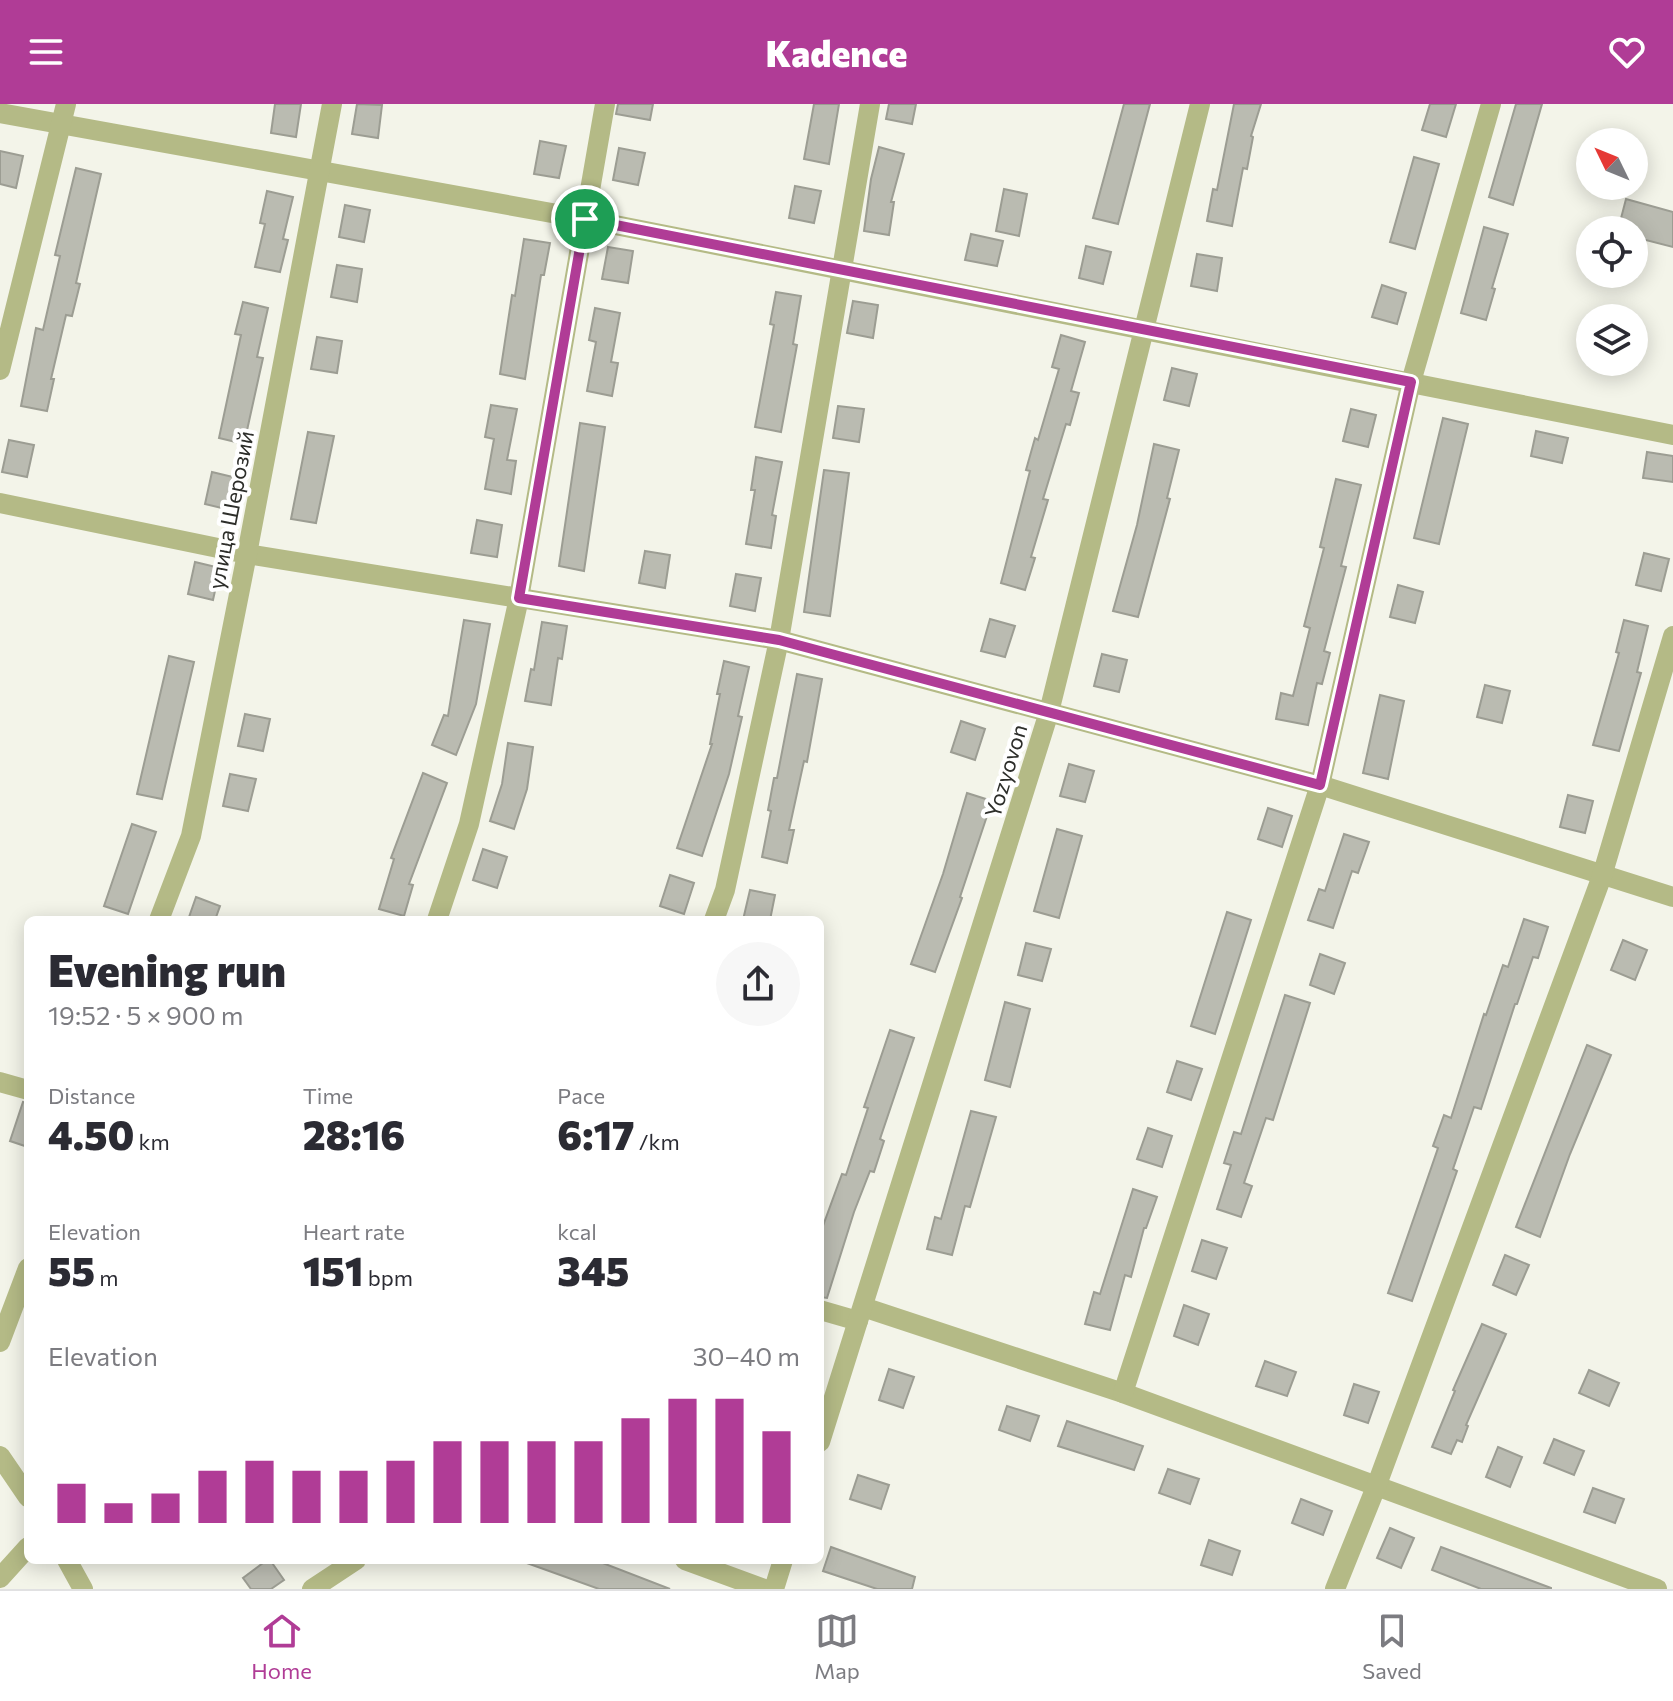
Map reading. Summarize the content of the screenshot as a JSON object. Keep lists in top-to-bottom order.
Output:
{
  "streets": {
    "street": ["улица Шерозий", "Yozyovon"]
  },
  "north": "top left",
  "page": {
    "header": "Kadence",
    "heading": ["Evening run", "19:52 · 5 × 900 m"],
    "stats": [
      ["Distance", "4.50 km"],
      ["Time", "28:16"],
      ["Pace", "6:17 /km"],
      ["Elevation", "55 m"],
      ["Heart rate", "151 bpm"],
      ["kcal", "345"]
    ],
    "chart": ["Elevation", "30–40 m"],
    "tabs": ["Home", "Map", "Saved"]
  }
}
